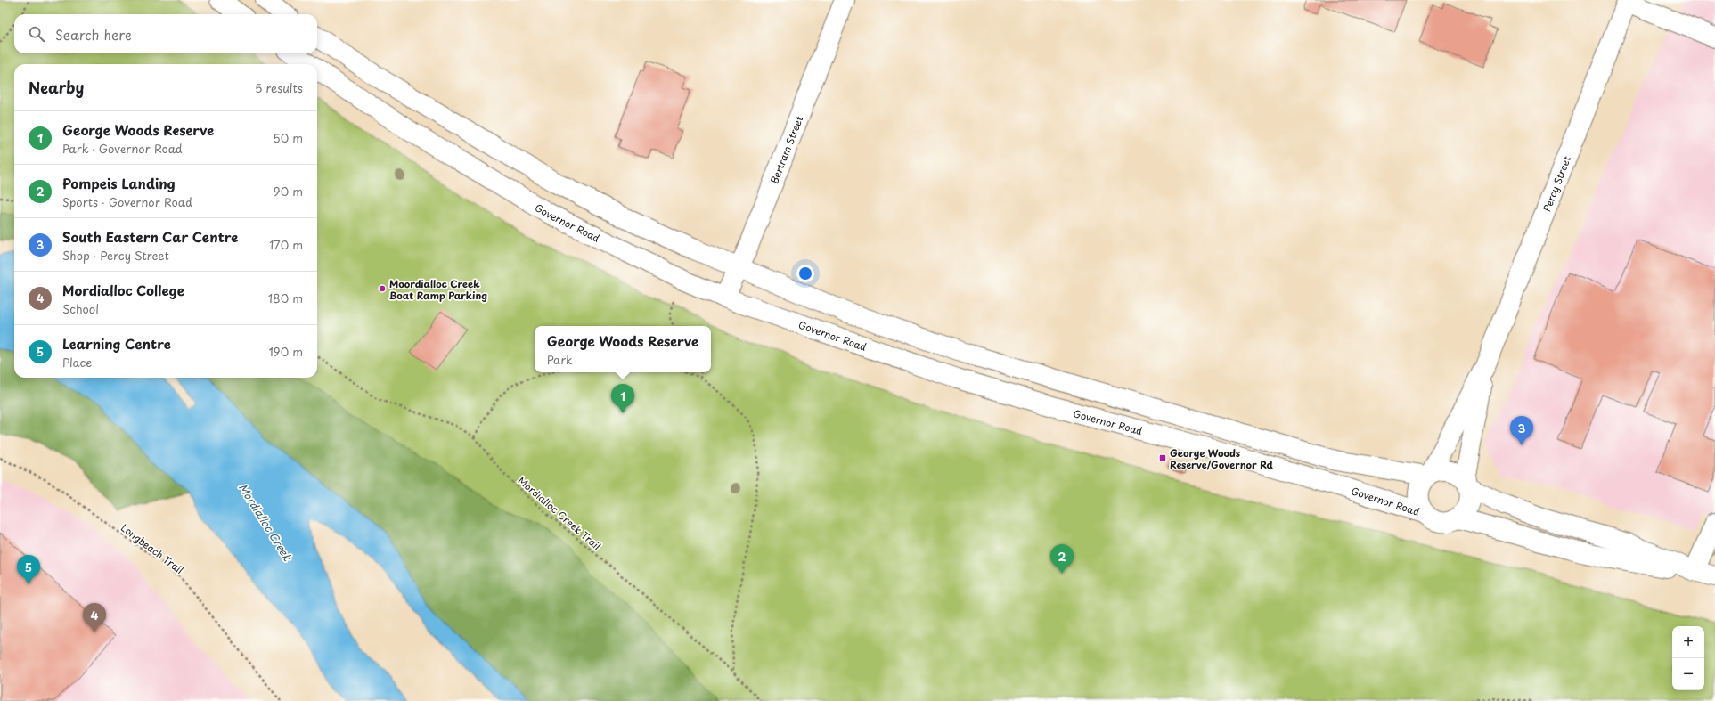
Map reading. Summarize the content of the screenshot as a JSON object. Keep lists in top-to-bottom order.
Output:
{
  "streets": {
    "street": ["Bertram Street", "Percy Street", "Governor Road"],
    "path": ["Mordialloc Creek Trail", "Longbeach Trail"]
  },
  "crossings": [
    ["Bertram Street", "Governor Road"],
    ["Percy Street", "Governor Road"]
  ],
  "water": ["Mordialloc Creek"],
  "places": {
    "other": ["Moordialloc Creek Boat Ramp Parking"],
    "transit": ["George Woods Reserve/Governor Rd"]
  },
  "page": {
    "search": "Search here",
    "heading": ["Nearby", "5 results"],
    "list": [
      {
        "mark": "1",
        "name": "George Woods Reserve",
        "note": "Park · Governor Road",
        "value": "50 m"
      },
      {
        "mark": "2",
        "name": "Pompeis Landing",
        "note": "Sports · Governor Road",
        "value": "90 m"
      },
      {
        "mark": "3",
        "name": "South Eastern Car Centre",
        "note": "Shop · Percy Street",
        "value": "170 m"
      },
      {
        "mark": "4",
        "name": "Mordialloc College",
        "note": "School",
        "value": "180 m"
      },
      {
        "mark": "5",
        "name": "Learning Centre",
        "note": "Place",
        "value": "190 m"
      }
    ],
    "popup": ["George Woods Reserve", "Park"],
    "pins": [
      "1",
      "3",
      "2",
      "5",
      "4"
    ],
    "map_buttons": ["+", "−"]
  }
}
